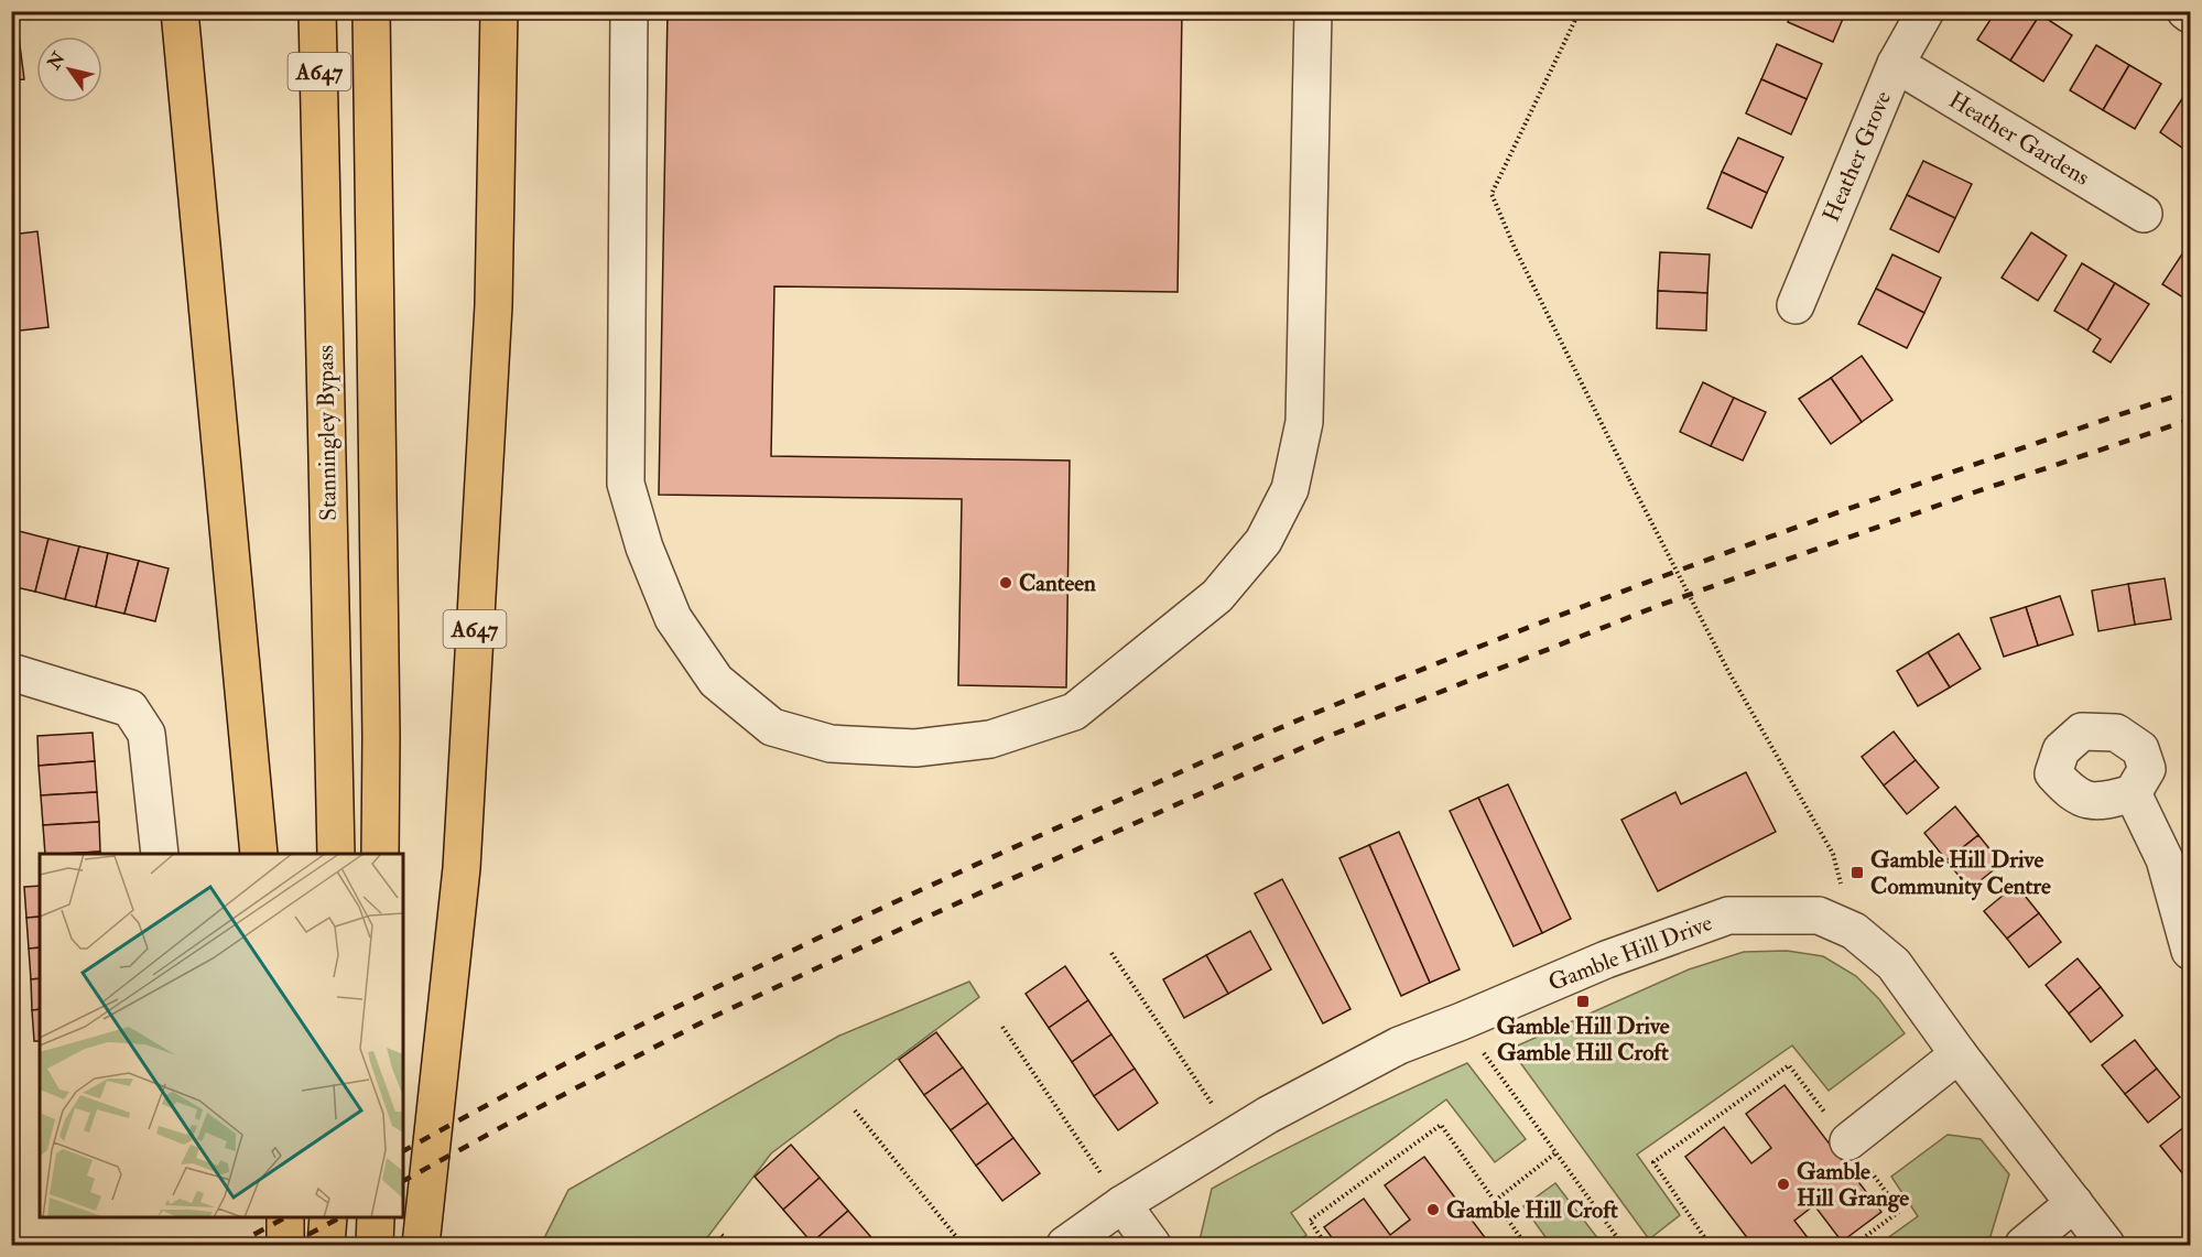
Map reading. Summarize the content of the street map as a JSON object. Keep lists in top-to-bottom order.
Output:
{
  "streets": {
    "main road": ["A647", "Stanningley Bypass"],
    "street": ["Heather Gardens", "Heather Grove", "Gamble Hill Drive"]
  },
  "crossings": [
    ["Heather Gardens", "Heather Grove"]
  ],
  "places": {
    "other": ["Canteen", "Gamble Hill Grange", "Gamble Hill Croft"],
    "transit": ["Gamble Hill Drive Community Centre", "Gamble Hill Drive Gamble Hill Croft"]
  },
  "north": "top left"
}
